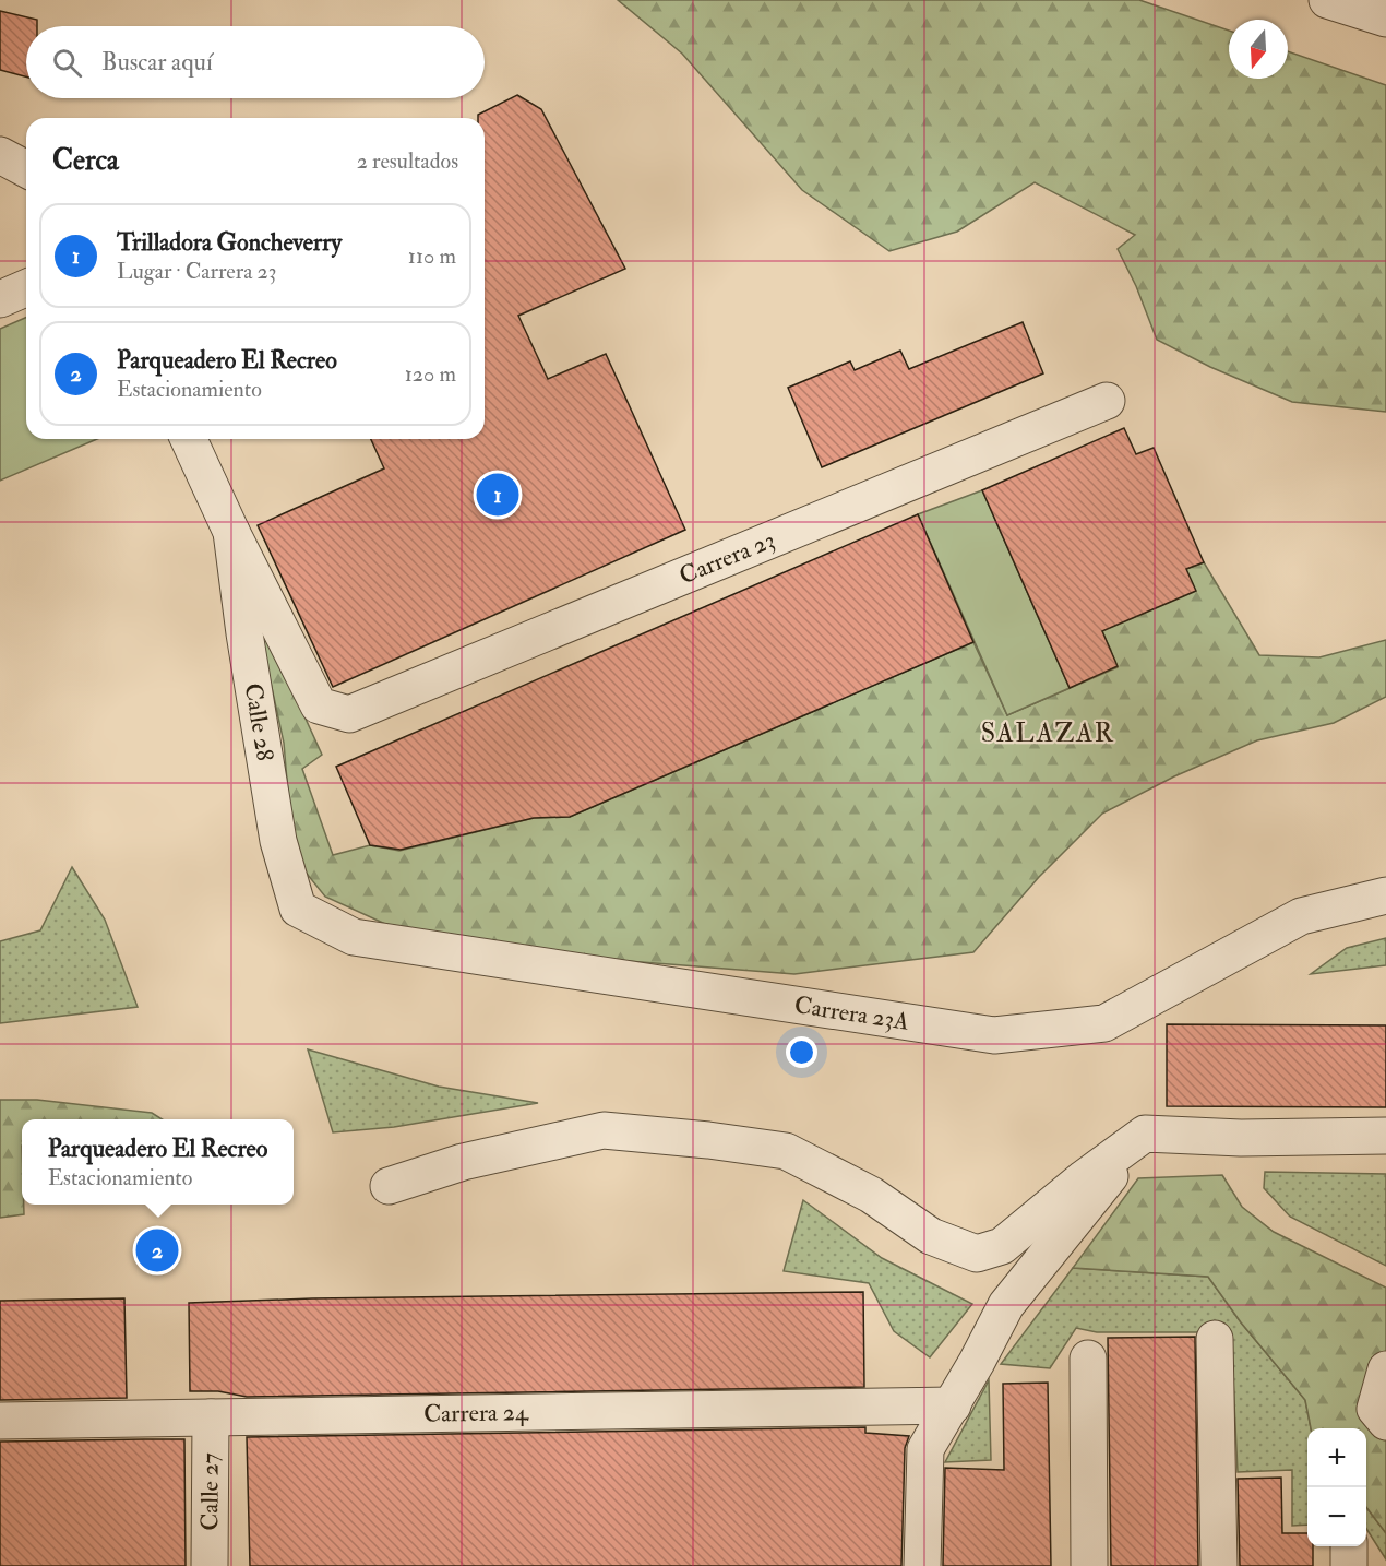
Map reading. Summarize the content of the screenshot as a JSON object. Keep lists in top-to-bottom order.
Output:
{
  "streets": {
    "street": [
      "Carrera 23",
      "Calle 28",
      "Carrera 23A",
      "Carrera 24",
      "Calle 27"
    ]
  },
  "crossings": [
    ["Carrera 23", "Calle 28"],
    ["Calle 28", "Carrera 23A"],
    ["Carrera 24", "Calle 27"]
  ],
  "districts": ["SALAZAR"],
  "north": "bottom",
  "page": {
    "search": "Buscar aquí",
    "heading": ["Cerca", "2 resultados"],
    "list": [
      {
        "mark": "1",
        "name": "Trilladora Goncheverry",
        "note": "Lugar · Carrera 23",
        "value": "110 m"
      },
      {
        "mark": "2",
        "name": "Parqueadero El Recreo",
        "note": "Estacionamiento",
        "value": "120 m"
      }
    ],
    "pins": ["1", "2"],
    "popup": ["Parqueadero El Recreo", "Estacionamiento"],
    "map_buttons": ["+", "−"]
  }
}
